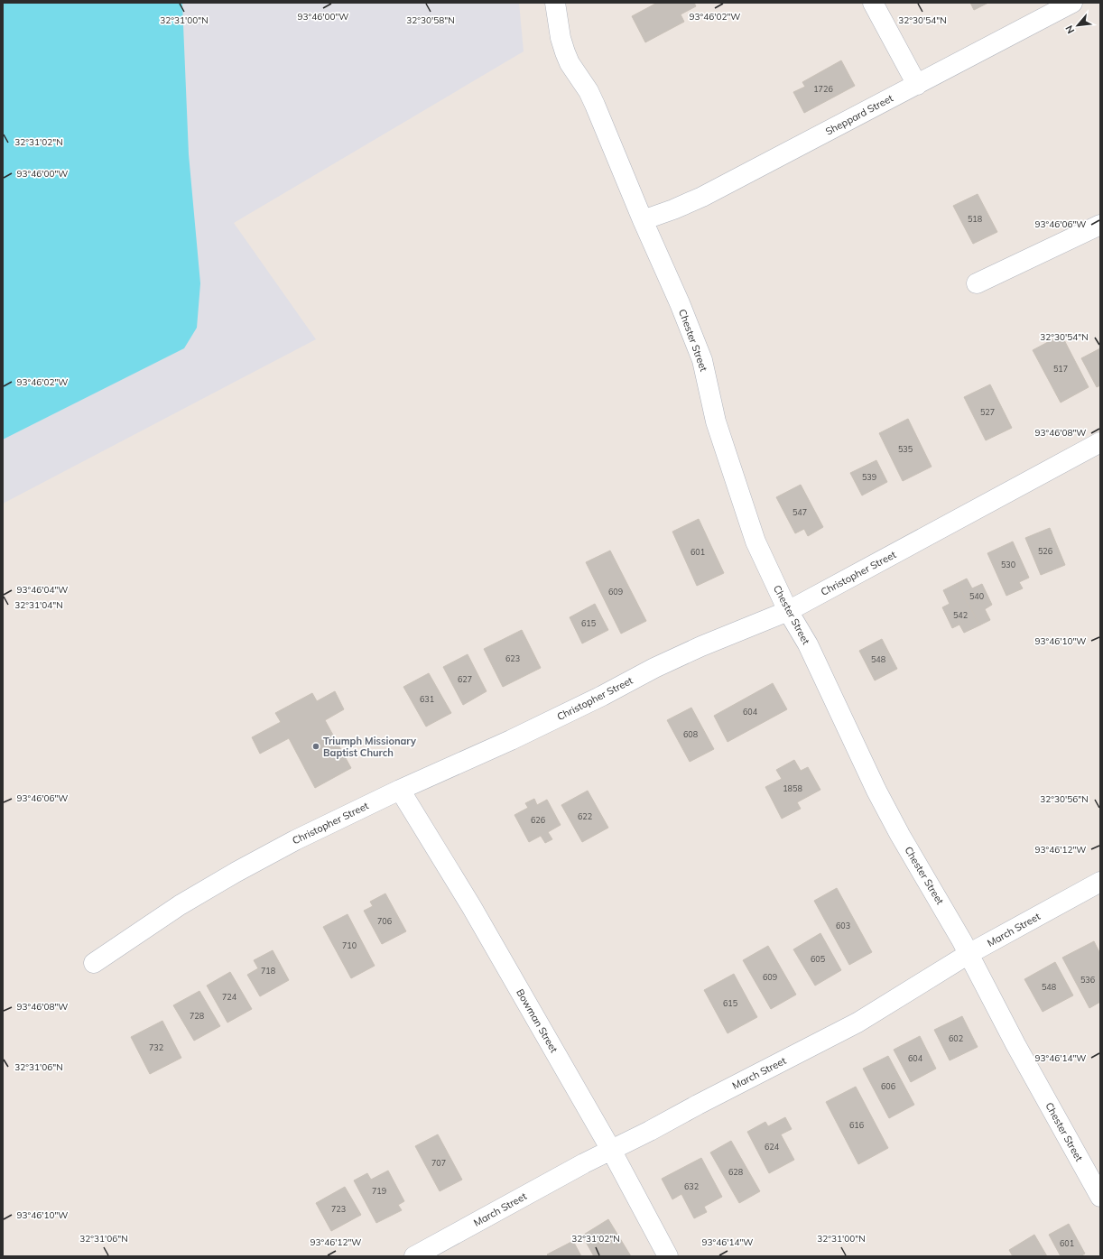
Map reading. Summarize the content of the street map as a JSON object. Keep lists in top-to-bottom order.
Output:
{
  "streets": {
    "street": [
      "Sheppard Street",
      "Chester Street",
      "Christopher Street",
      "March Street",
      "Bowman Street"
    ]
  },
  "crossings": [
    ["Sheppard Street", "Chester Street"],
    ["Chester Street", "Christopher Street"],
    ["Chester Street", "March Street"],
    ["Christopher Street", "Bowman Street"],
    ["March Street", "Bowman Street"]
  ],
  "places": ["Triumph Missionary Baptist Church"],
  "house_numbers": [
    "1726",
    "518",
    "517",
    "527",
    "535",
    "539",
    "547",
    "526",
    "601",
    "530",
    "609",
    "540",
    "542",
    "615",
    "623",
    "548",
    "627",
    "631",
    "604",
    "608",
    "1858",
    "622",
    "626",
    "706",
    "603",
    "710",
    "605",
    "718",
    "609",
    "536",
    "548",
    "724",
    "615",
    "728",
    "602",
    "732",
    "604",
    "606",
    "616",
    "624",
    "707",
    "628",
    "632",
    "719",
    "723",
    "601"
  ],
  "north": "bottom left",
  "coordinates": [
    "93°46'00\"W",
    "93°46'02\"W",
    "32°31'00\"N",
    "32°30'58\"N",
    "32°30'54\"N",
    "32°31'02\"N",
    "93°46'06\"W",
    "93°46'08\"W",
    "93°46'04\"W",
    "32°31'04\"N",
    "93°46'10\"W",
    "32°30'56\"N",
    "93°46'12\"W",
    "93°46'14\"W",
    "32°31'06\"N"
  ]
}
